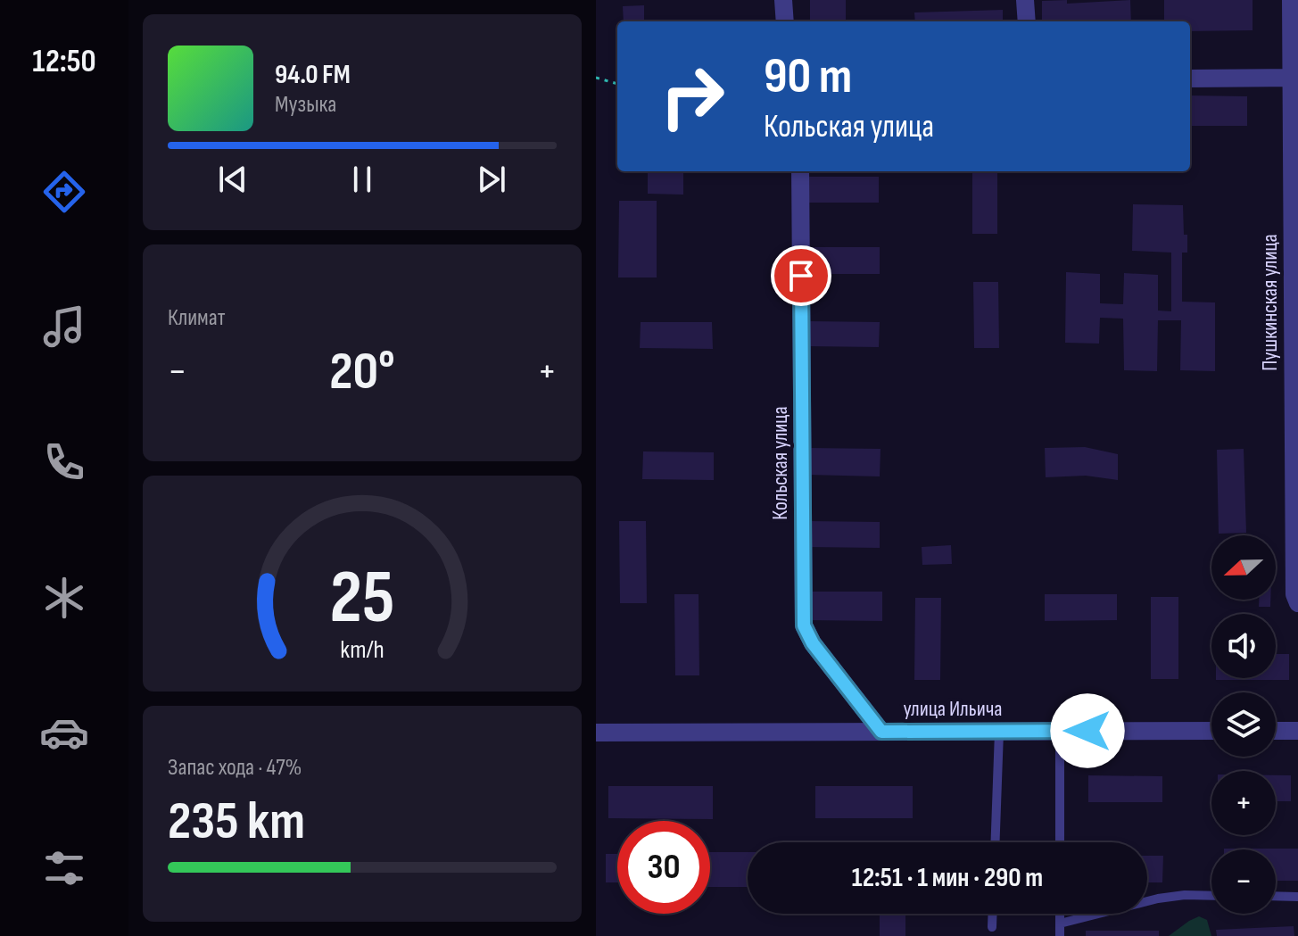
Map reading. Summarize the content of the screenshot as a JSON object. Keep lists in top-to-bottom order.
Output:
{
  "streets": {
    "street": ["Пушкинская улица", "Кольская улица", "улица Ильича"]
  },
  "crossings": [
    ["Кольская улица", "улица Ильича"]
  ],
  "north": "left",
  "page": {
    "tabs": "12:50",
    "turn": ["90 m", "Кольская улица"],
    "song": ["94.0 FM", "Музыка"],
    "tile": [
      "Климат",
      ["Запас хода · 47%", "235 km"]
    ],
    "heat": ["−", "20°", "+"],
    "map_buttons": ["+", "−"],
    "limit": "30",
    "trip": "12:51 · 1 мин · 290 m",
    "gauge": ["25", "km/h"]
  }
}
